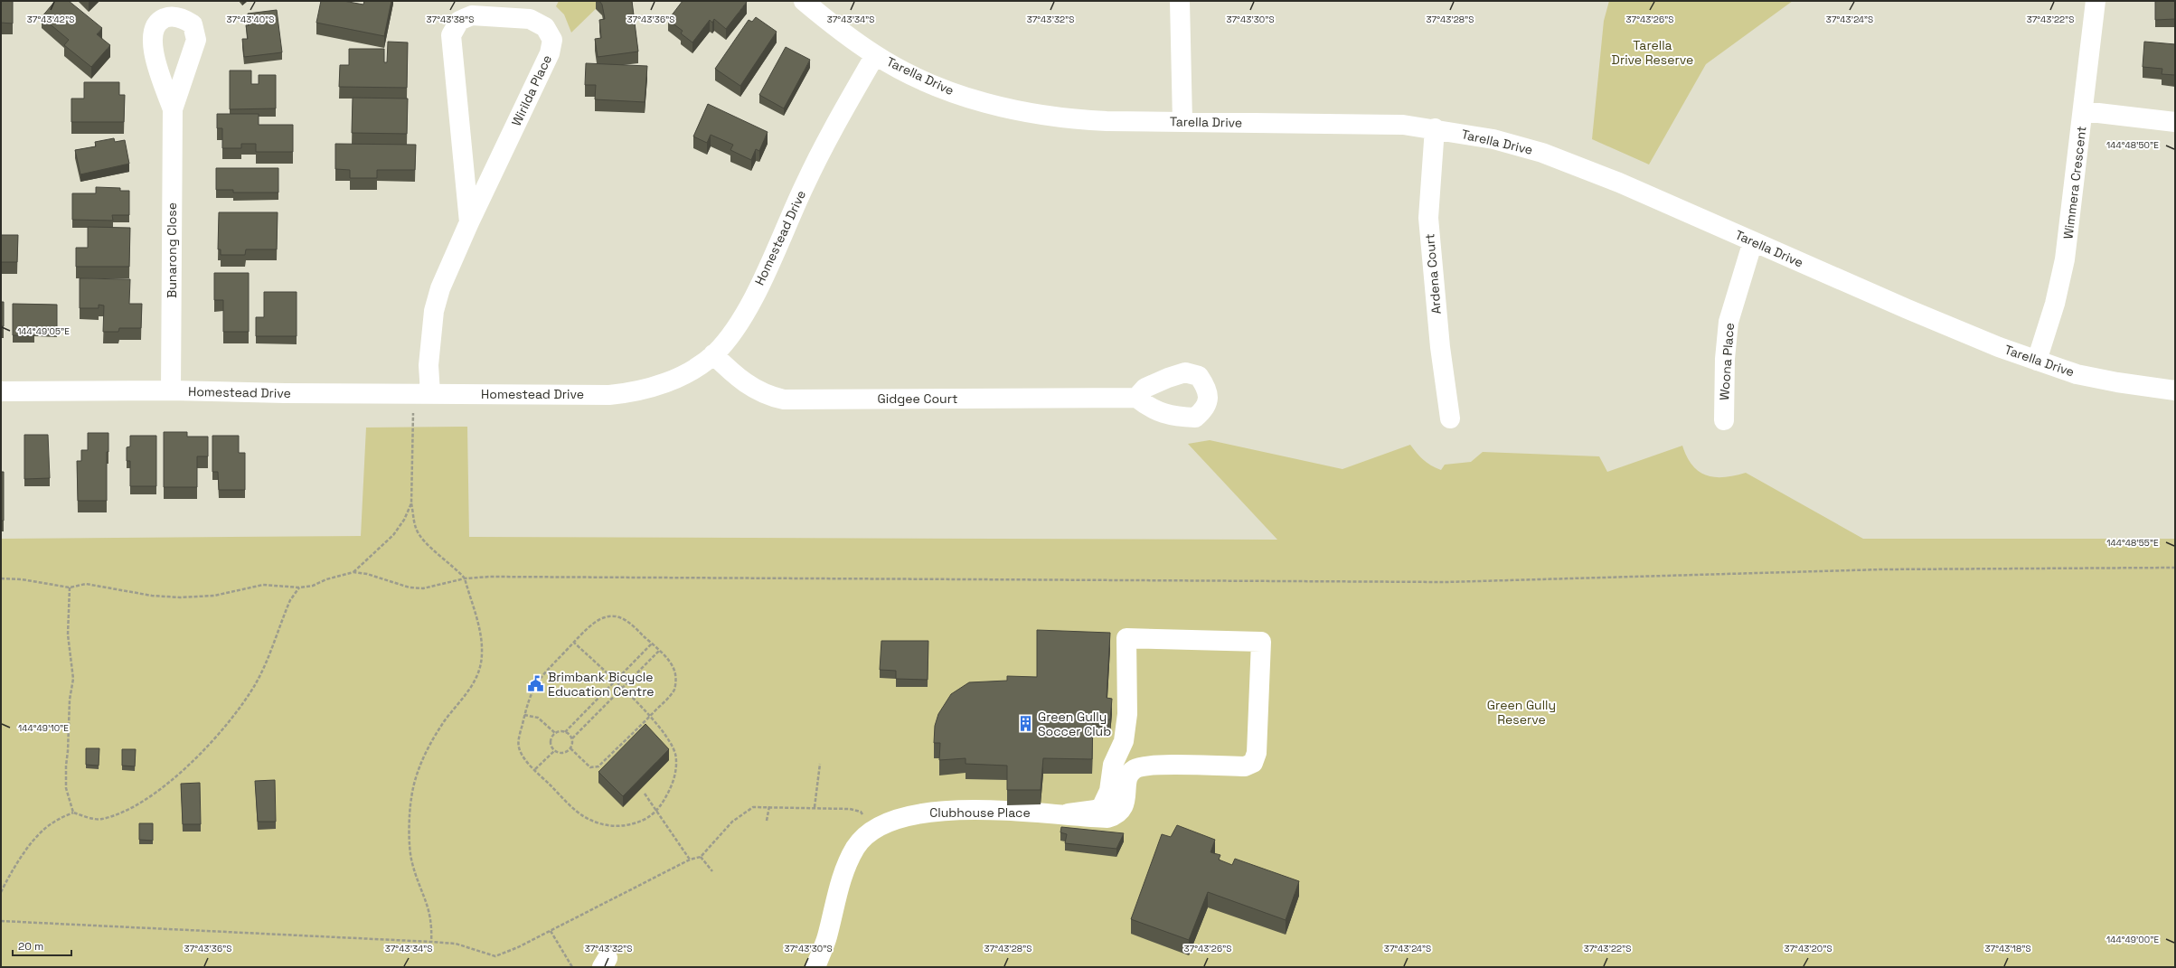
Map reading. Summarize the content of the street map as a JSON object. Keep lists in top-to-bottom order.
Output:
{
  "streets": {
    "street": [
      "Tarella Drive",
      "Wirilda Place",
      "Wimmera Crescent",
      "Homestead Drive",
      "Bunarong Close",
      "Ardena Court",
      "Woona Place",
      "Gidgee Court",
      "Clubhouse Place"
    ]
  },
  "crossings": [
    ["Tarella Drive", "Wimmera Crescent"],
    ["Tarella Drive", "Homestead Drive"],
    ["Tarella Drive", "Ardena Court"],
    ["Tarella Drive", "Woona Place"],
    ["Wirilda Place", "Homestead Drive"],
    ["Homestead Drive", "Bunarong Close"],
    ["Homestead Drive", "Gidgee Court"]
  ],
  "parks": ["Tarella Drive Reserve", "Green Gully Reserve"],
  "places": {
    "public building": ["Brimbank Bicycle Education Centre"],
    "building": ["Green Gully Soccer Club"]
  },
  "scale_bar": "20 m",
  "coordinates": [
    "37°43'42\"S",
    "37°43'40\"S",
    "37°43'38\"S",
    "37°43'36\"S",
    "37°43'34\"S",
    "37°43'32\"S",
    "37°43'30\"S",
    "37°43'28\"S",
    "37°43'26\"S",
    "37°43'24\"S",
    "37°43'22\"S",
    "144°48'50\"E",
    "144°49'05\"E",
    "144°48'55\"E",
    "144°49'10\"E",
    "144°49'00\"E",
    "37°43'20\"S",
    "37°43'18\"S"
  ]
}
